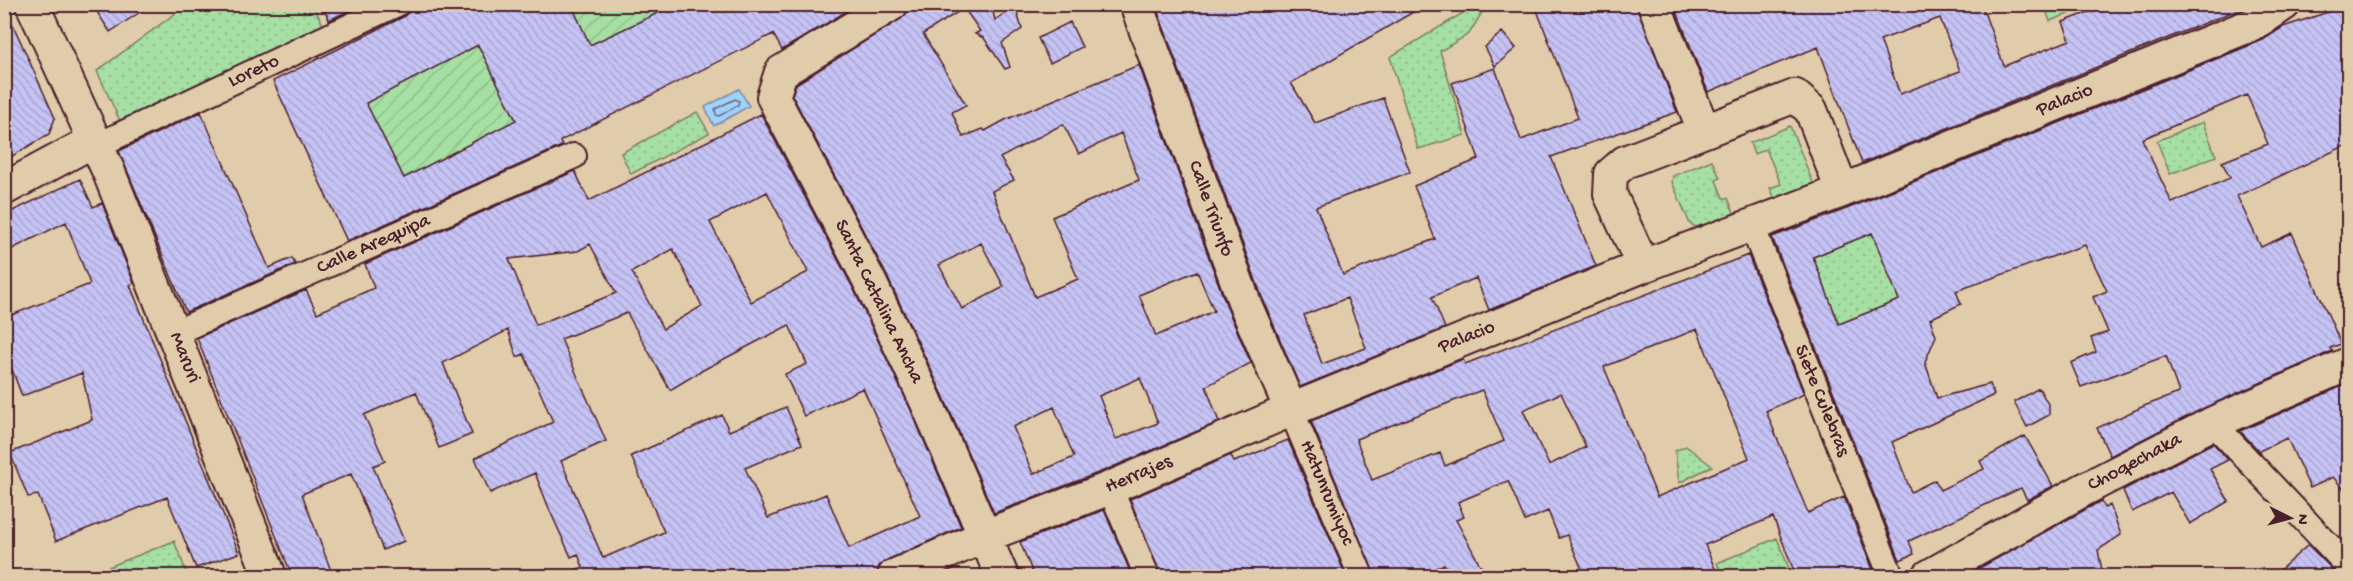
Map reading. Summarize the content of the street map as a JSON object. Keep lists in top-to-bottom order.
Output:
{
  "streets": {
    "street": [
      "Loreto",
      "Palacio",
      "Calle Triunfo",
      "Calle Arequipa",
      "Santa Catalina Ancha",
      "Maruri",
      "Siete Culebras",
      "Choqechaka",
      "Herrajes",
      "Hatunrumiyoc"
    ]
  },
  "crossings": [
    ["Loreto", "Maruri"],
    ["Palacio", "Calle Triunfo"],
    ["Palacio", "Siete Culebras"],
    ["Palacio", "Herrajes"],
    ["Palacio", "Hatunrumiyoc"],
    ["Calle Triunfo", "Herrajes"],
    ["Calle Triunfo", "Hatunrumiyoc"],
    ["Calle Arequipa", "Maruri"],
    ["Santa Catalina Ancha", "Herrajes"],
    ["Herrajes", "Hatunrumiyoc"]
  ],
  "north": "right"
}
